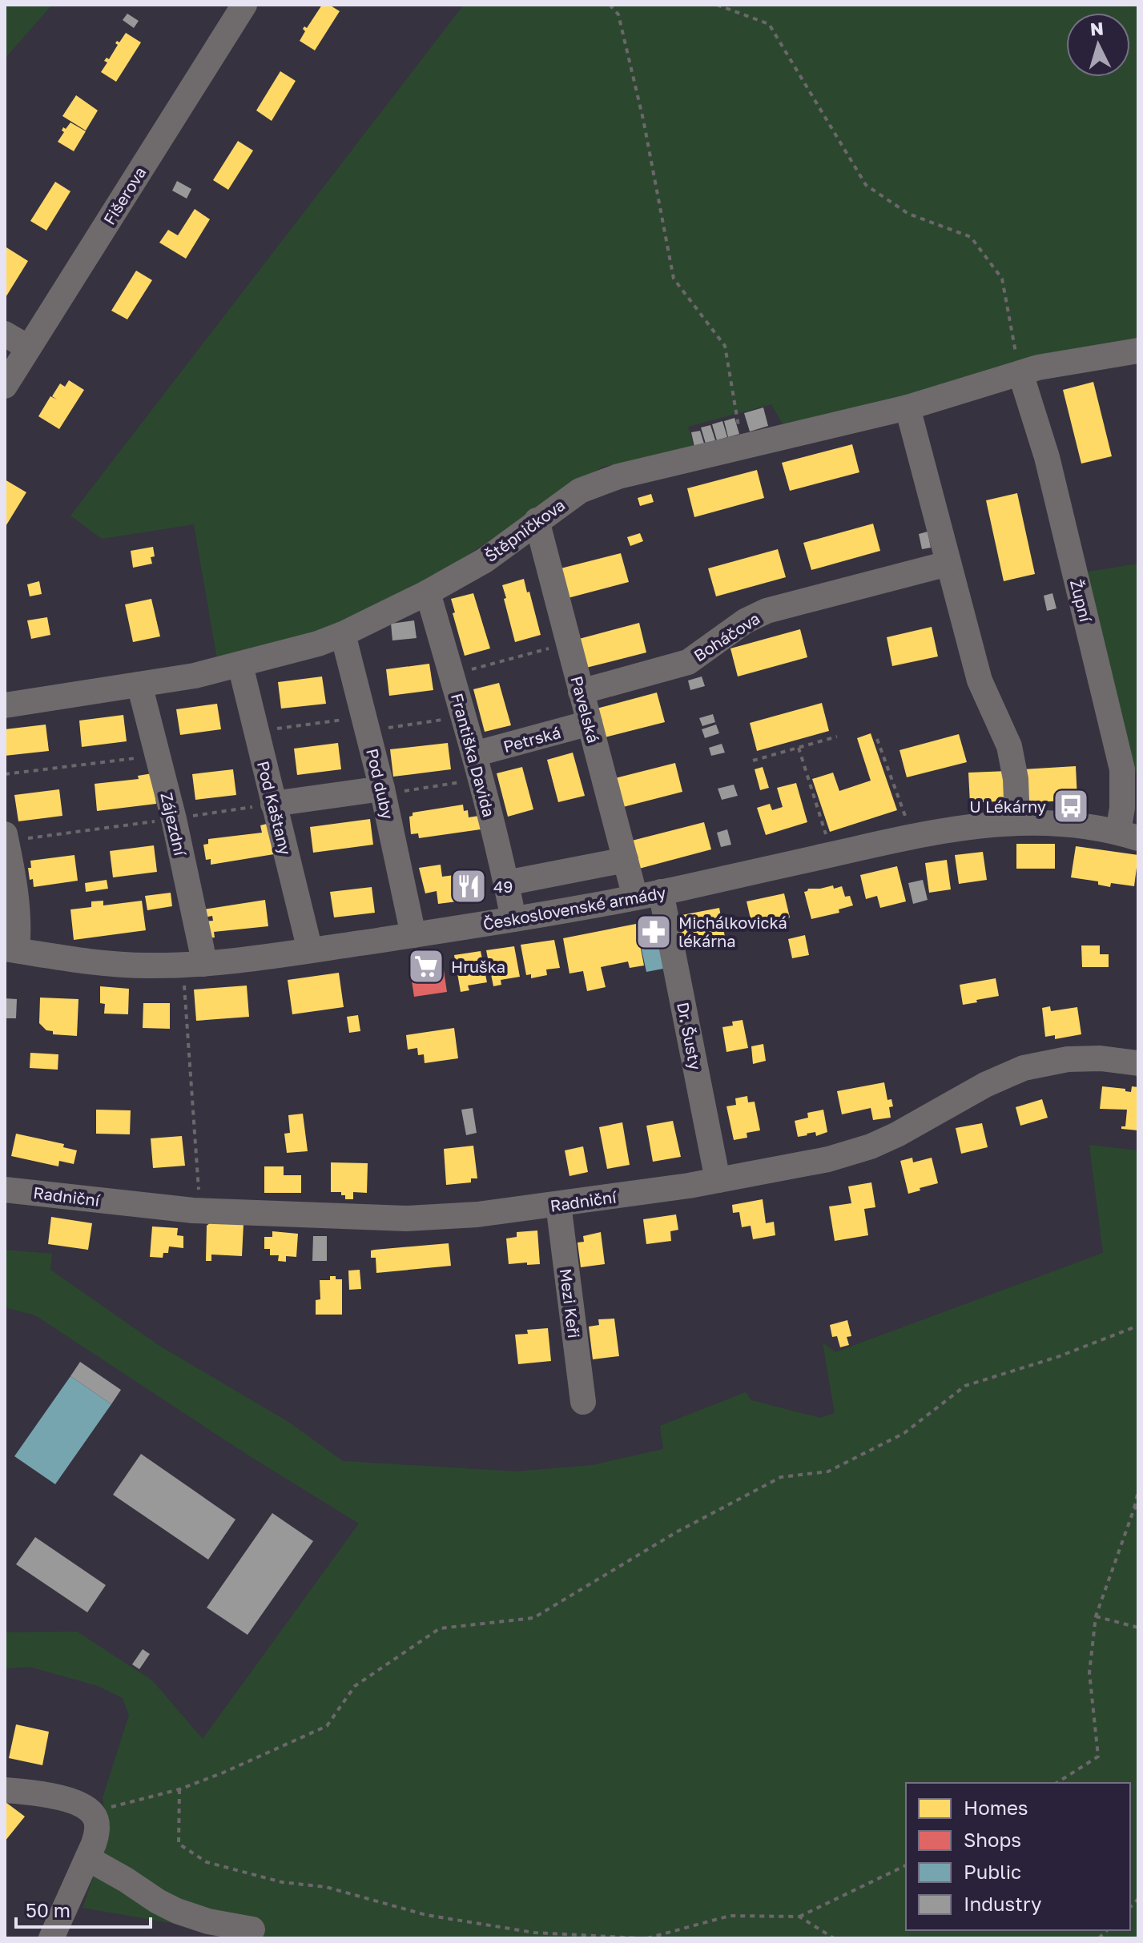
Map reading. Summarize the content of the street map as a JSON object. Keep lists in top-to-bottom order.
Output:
{
  "streets": {
    "street": [
      "Fišerova",
      "Štěpničkova",
      "Župní",
      "Boháčova",
      "Pavelská",
      "Petrská",
      "Františka Davida",
      "Pod duby",
      "Pod Kaštany",
      "Zájezdní",
      "Československé armády",
      "Dr. Šusty",
      "Radniční",
      "Mezi Keři"
    ]
  },
  "crossings": [
    ["Štěpničkova", "Župní"],
    ["Štěpničkova", "Pavelská"],
    ["Štěpničkova", "Františka Davida"],
    ["Štěpničkova", "Pod duby"],
    ["Štěpničkova", "Pod Kaštany"],
    ["Štěpničkova", "Zájezdní"],
    ["Župní", "Československé armády"],
    ["Boháčova", "Pavelská"],
    ["Pavelská", "Petrská"],
    ["Pavelská", "Československé armády"],
    ["Petrská", "Františka Davida"],
    ["Františka Davida", "Československé armády"],
    ["Pod duby", "Československé armády"],
    ["Pod Kaštany", "Československé armády"],
    ["Zájezdní", "Československé armády"],
    ["Československé armády", "Dr. Šusty"],
    ["Dr. Šusty", "Radniční"],
    ["Radniční", "Mezi Keři"]
  ],
  "places": {
    "bus stop": ["U Lékárny"],
    "restaurant": ["49"],
    "pharmacy": ["Michálkovická lékárna"],
    "supermarket": ["Hruška"]
  },
  "legend": [
    "Homes",
    "Shops",
    "Public",
    "Industry"
  ],
  "scale_bar": "50 m",
  "north": "top"
}
